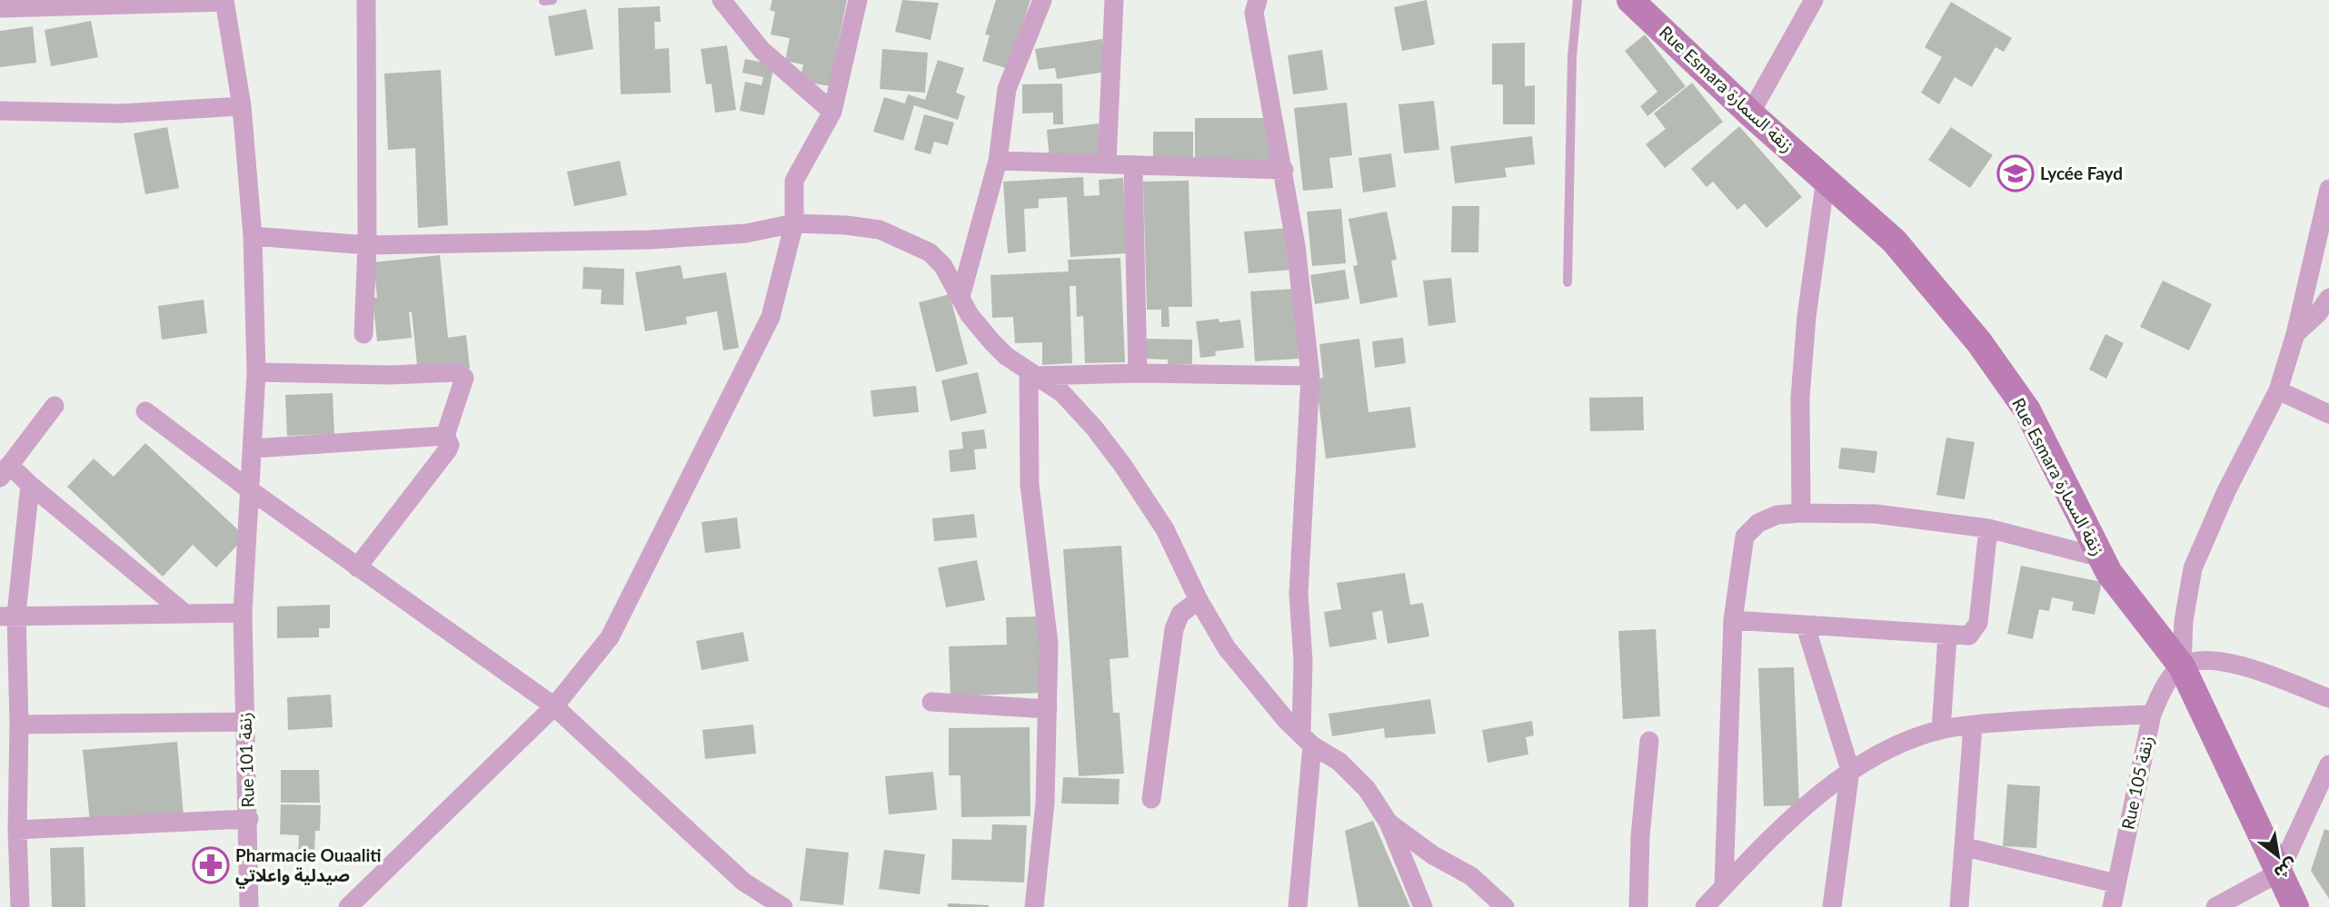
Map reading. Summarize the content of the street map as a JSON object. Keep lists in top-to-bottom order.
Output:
{
  "streets": {
    "street": ["Rue Esmara زنقة السمارة", "Rue 101 زنقة", "Rue 105 زنقة"]
  },
  "crossings": [
    ["Rue Esmara زنقة السمارة", "Rue 105 زنقة"]
  ],
  "places": {
    "school or university": ["Lycée Fayd"],
    "pharmacy": ["Pharmacie Ouaaliti صيدلية واعلاتي"]
  },
  "north": "bottom right"
}
